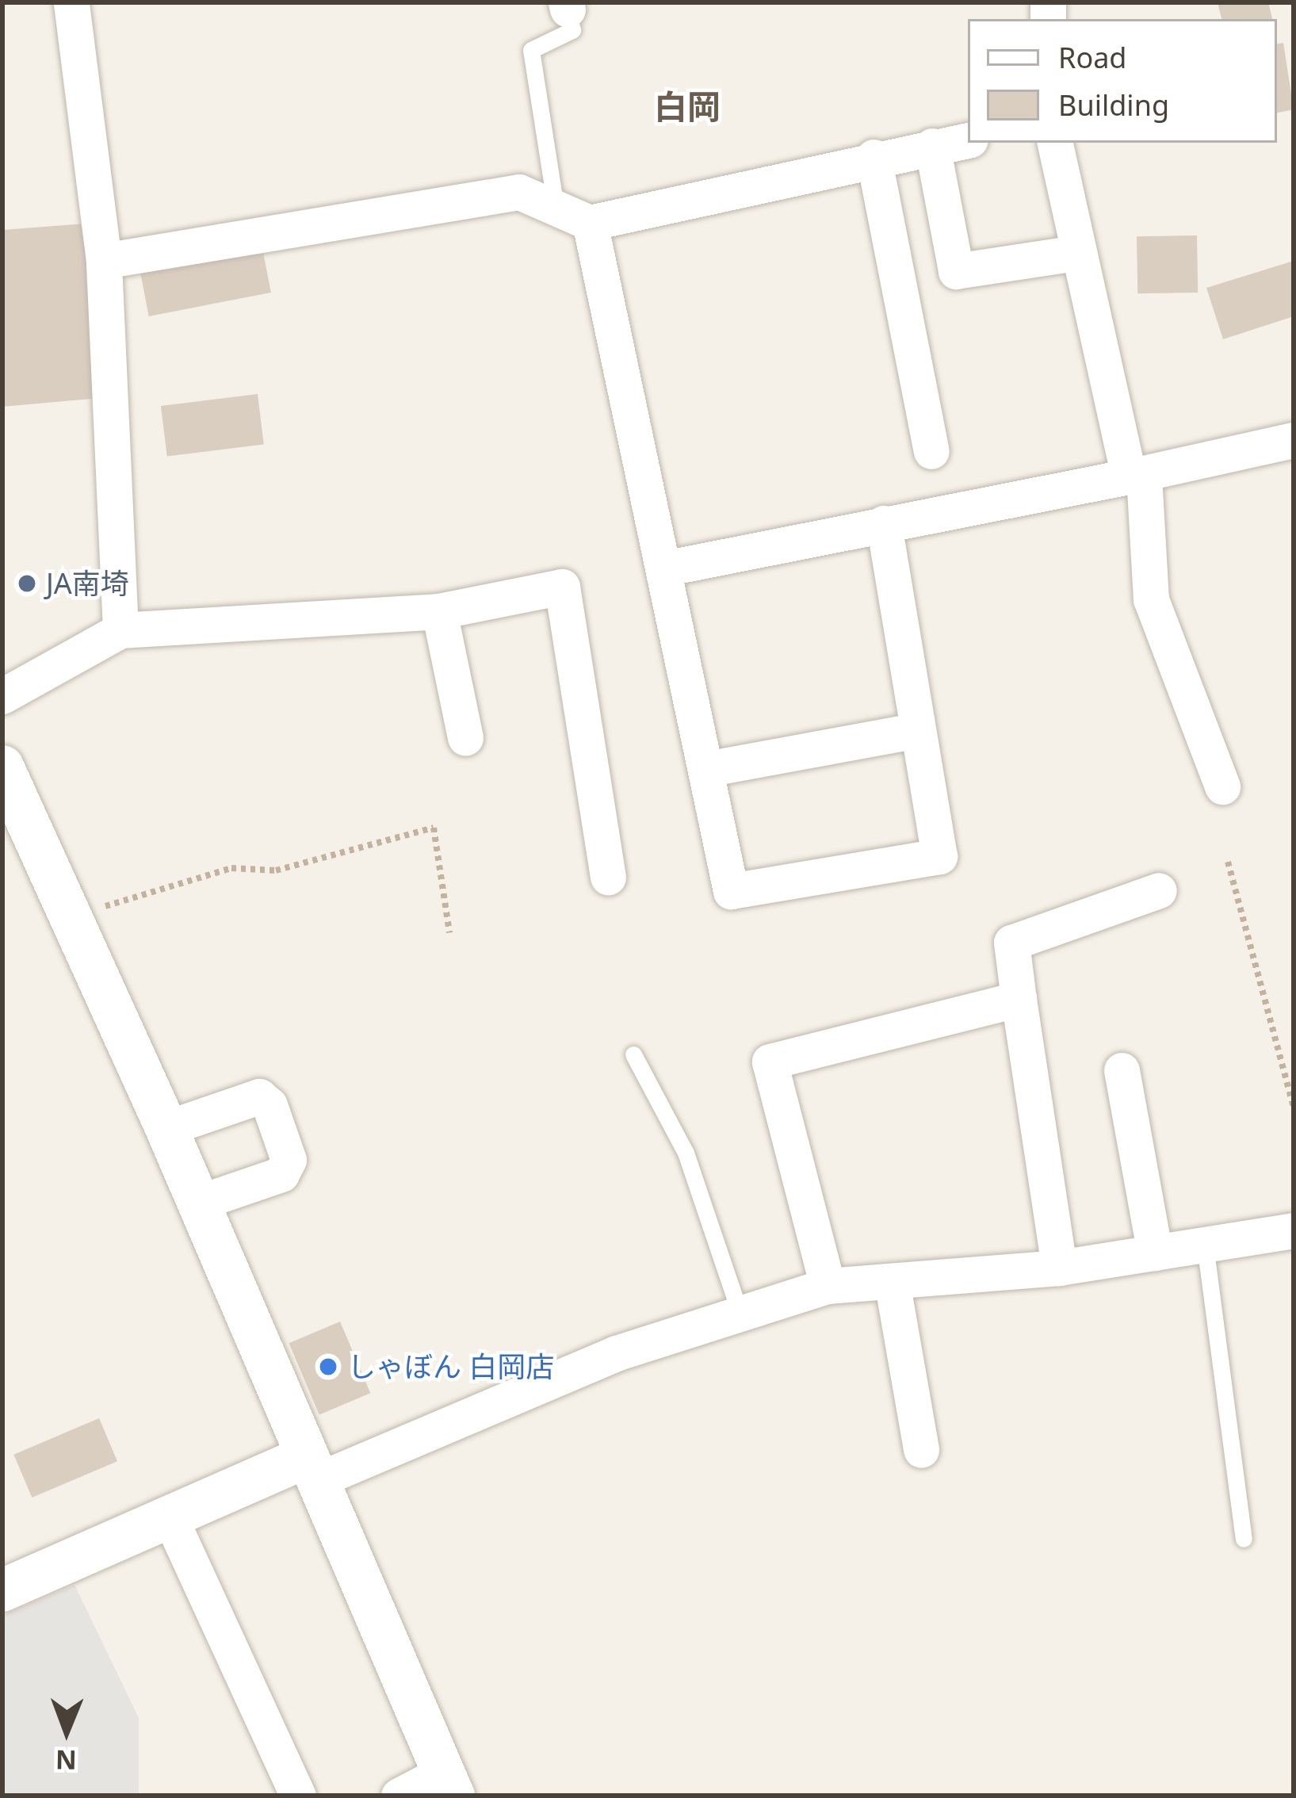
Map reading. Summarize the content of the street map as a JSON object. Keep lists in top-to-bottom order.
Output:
{
  "districts": ["白岡"],
  "places": ["JA南埼", "しゃぼん 白岡店"],
  "legend": ["Road", "Building"],
  "north": "bottom"
}
